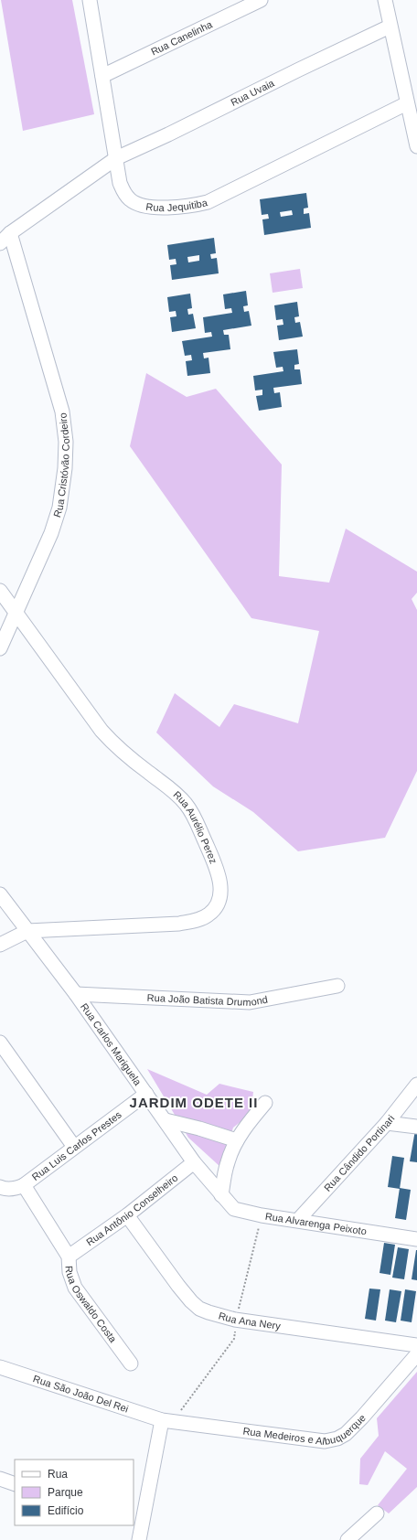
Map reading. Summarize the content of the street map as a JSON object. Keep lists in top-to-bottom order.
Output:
{
  "streets": {
    "street": [
      "Rua Canelinha",
      "Rua Uvaia",
      "Rua Jequitiba",
      "Rua Cristóvão Cordeiro",
      "Rua Aurélio Perez",
      "Rua João Batista Drumond",
      "Rua Carlos Mariguela",
      "Rua Luis Carlos Prestes",
      "Rua Cândido Portinari",
      "Rua Antônio Conselheiro",
      "Rua Alvarenga Peixoto",
      "Rua Oswaldo Costa",
      "Rua Ana Nery",
      "Rua São João Del Rei",
      "Rua Medeiros e Albuquerque"
    ]
  },
  "crossings": [
    ["Rua Canelinha", "Rua Jequitiba"],
    ["Rua Uvaia", "Rua Jequitiba"],
    ["Rua Uvaia", "Rua Cristóvão Cordeiro"],
    ["Rua Cristóvão Cordeiro", "Rua Aurélio Perez"],
    ["Rua Aurélio Perez", "Rua Carlos Mariguela"],
    ["Rua João Batista Drumond", "Rua Carlos Mariguela"],
    ["Rua Carlos Mariguela", "Rua Luis Carlos Prestes"],
    ["Rua Carlos Mariguela", "Rua Antônio Conselheiro"],
    ["Rua Carlos Mariguela", "Rua Alvarenga Peixoto"],
    ["Rua Luis Carlos Prestes", "Rua Oswaldo Costa"],
    ["Rua Cândido Portinari", "Rua Alvarenga Peixoto"],
    ["Rua Antônio Conselheiro", "Rua Oswaldo Costa"],
    ["Rua Antônio Conselheiro", "Rua Ana Nery"],
    ["Rua São João Del Rei", "Rua Medeiros e Albuquerque"]
  ],
  "districts": ["JARDIM ODETE II"],
  "legend": ["Rua", "Parque", "Edifício"]
}
